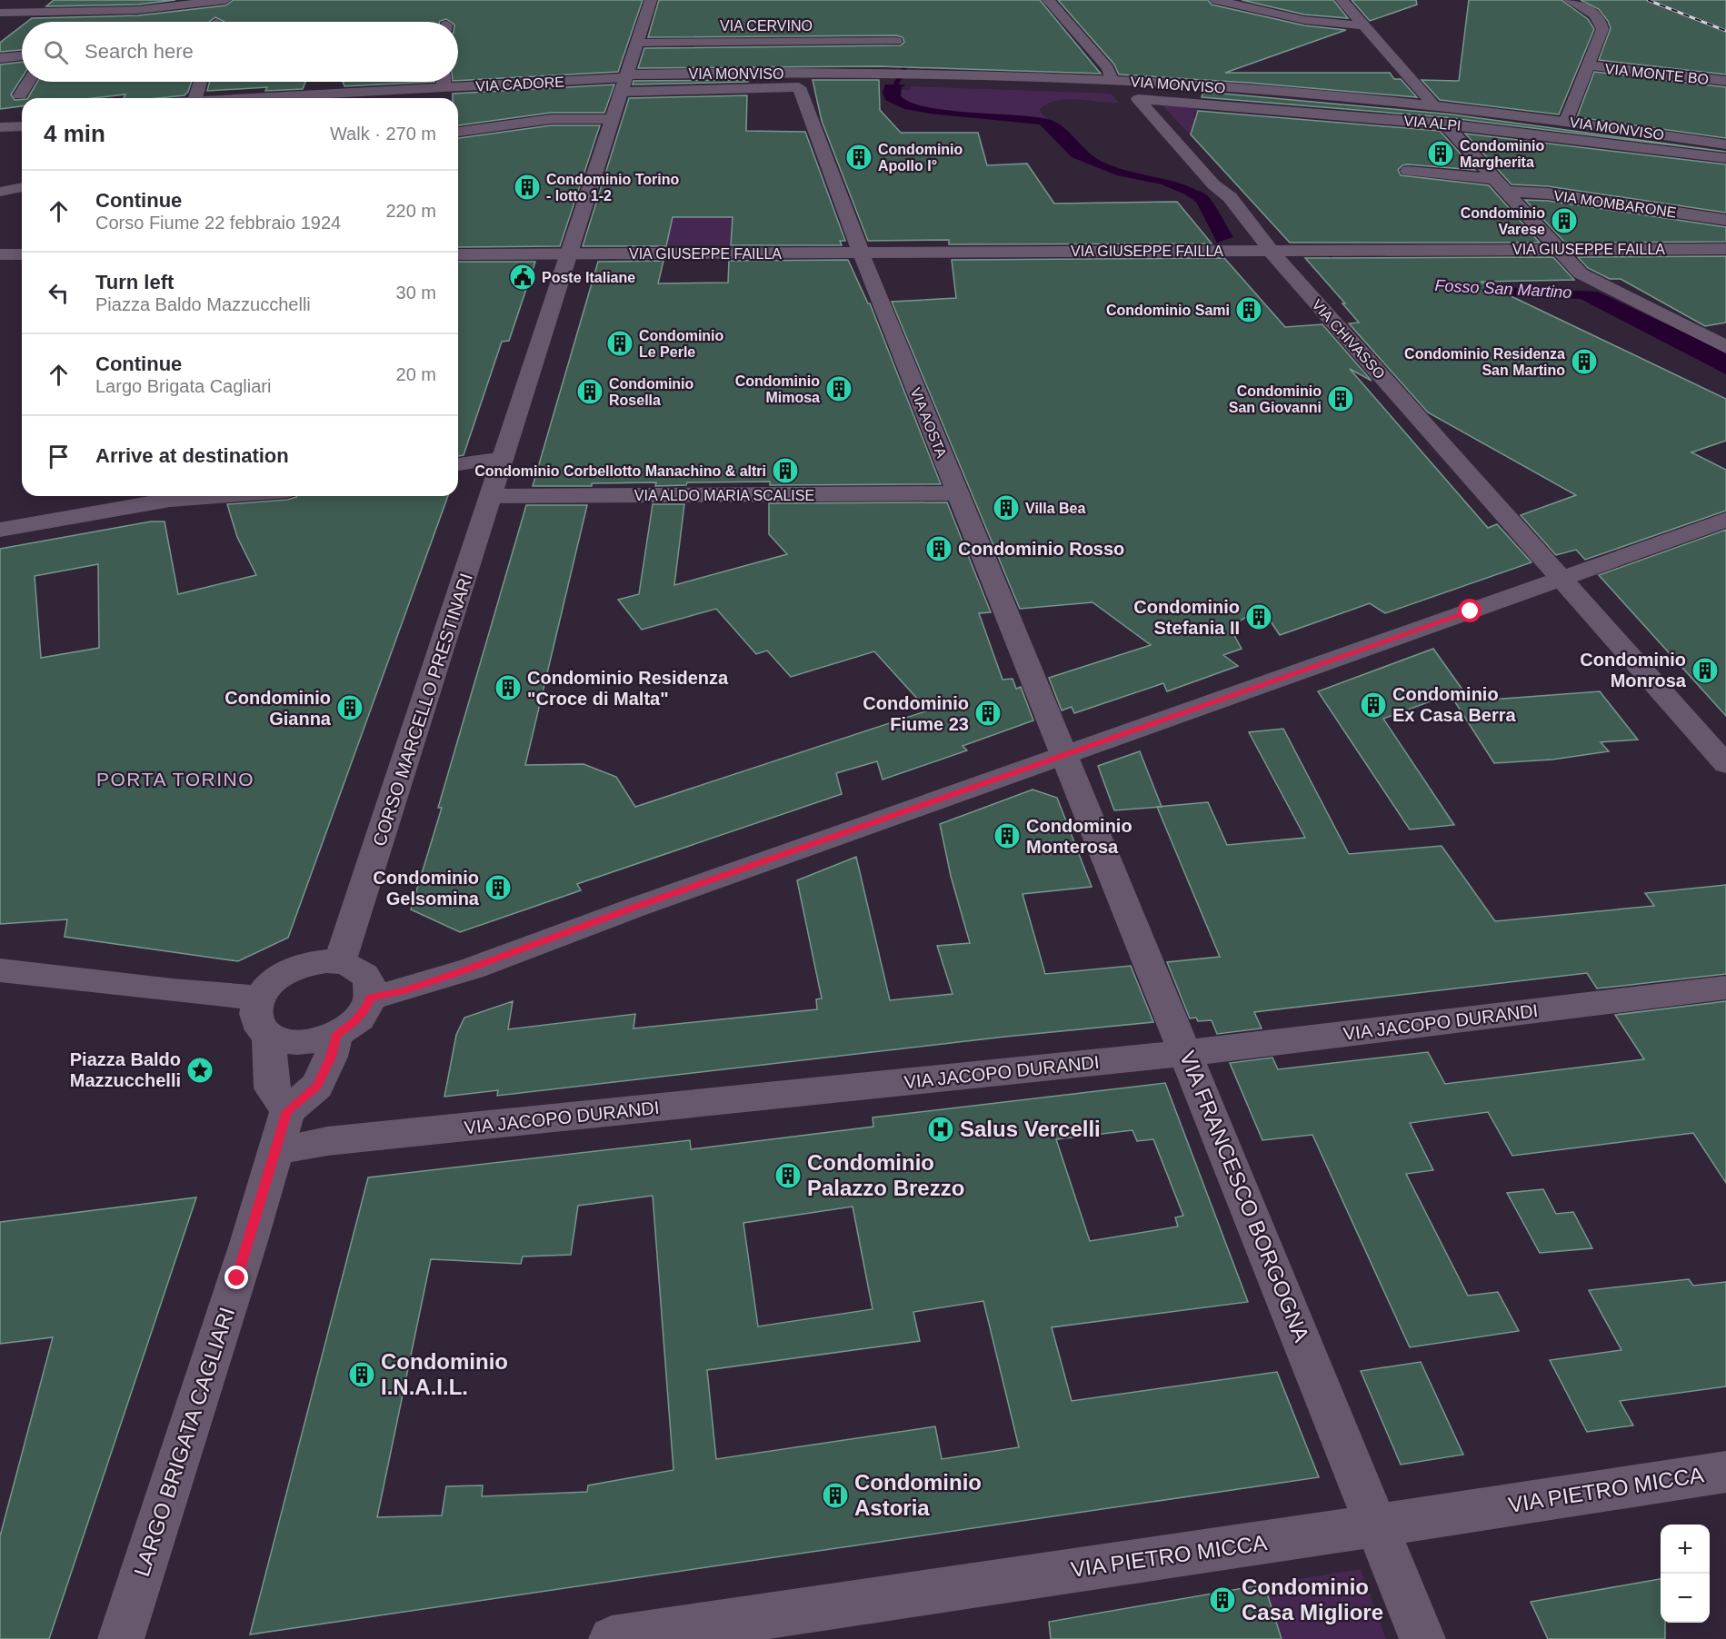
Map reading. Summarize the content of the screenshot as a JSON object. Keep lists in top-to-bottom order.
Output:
{
  "streets": {
    "street": [
      "VIA CERVINO",
      "VIA MONVISO",
      "VIA MONTE BO",
      "VIA CADORE",
      "VIA ALPI",
      "VIA MOMBARONE",
      "VIA GIUSEPPE FAILLA",
      "VIA CHIVASSO",
      "VIA AOSTA",
      "VIA ALDO MARIA SCALISE",
      "CORSO MARCELLO PRESTINARI",
      "VIA JACOPO DURANDI",
      "VIA FRANCESCO BORGOGNA",
      "LARGO BRIGATA CAGLIARI",
      "VIA PIETRO MICCA"
    ]
  },
  "crossings": [
    ["VIA CERVINO", "CORSO MARCELLO PRESTINARI"],
    ["VIA MONVISO", "VIA CADORE"],
    ["VIA MONVISO", "VIA AOSTA"],
    ["VIA MONVISO", "CORSO MARCELLO PRESTINARI"],
    ["VIA CADORE", "VIA AOSTA"],
    ["VIA CADORE", "CORSO MARCELLO PRESTINARI"],
    ["VIA ALPI", "VIA CHIVASSO"],
    ["VIA GIUSEPPE FAILLA", "VIA CHIVASSO"],
    ["VIA GIUSEPPE FAILLA", "VIA AOSTA"],
    ["VIA GIUSEPPE FAILLA", "CORSO MARCELLO PRESTINARI"],
    ["VIA AOSTA", "VIA ALDO MARIA SCALISE"],
    ["VIA AOSTA", "CORSO MARCELLO PRESTINARI"],
    ["VIA AOSTA", "VIA FRANCESCO BORGOGNA"],
    ["VIA ALDO MARIA SCALISE", "CORSO MARCELLO PRESTINARI"],
    ["VIA JACOPO DURANDI", "VIA FRANCESCO BORGOGNA"],
    ["VIA JACOPO DURANDI", "LARGO BRIGATA CAGLIARI"],
    ["VIA FRANCESCO BORGOGNA", "VIA PIETRO MICCA"]
  ],
  "districts": ["PORTA TORINO"],
  "water": ["Fosso San Martino"],
  "places": {
    "building": [
      "Condominio Margherita",
      "Condominio Apollo I°",
      "Condominio Torino - lotto 1-2",
      "Condominio Varese",
      "Condominio Sami",
      "Condominio Le Perle",
      "Condominio Residenza San Martino",
      "Condominio Mimosa",
      "Condominio Rosella",
      "Condominio San Giovanni",
      "Condominio Corbellotto Manachino & altri",
      "Villa Bea",
      "Condominio Rosso",
      "Condominio Stefania II",
      "Condominio Monrosa",
      "Condominio Residenza \"Croce di Malta\"",
      "Condominio Ex Casa Berra",
      "Condominio Gianna",
      "Condominio Fiume 23",
      "Condominio Monterosa",
      "Condominio Gelsomina",
      "Condominio Palazzo Brezzo",
      "Condominio I.N.A.I.L.",
      "Condominio Astoria",
      "Condominio Casa Migliore"
    ],
    "public building": ["Poste Italiane"],
    "place": ["Piazza Baldo Mazzucchelli"],
    "hospital": ["Salus Vercelli"]
  },
  "page": {
    "search": "Search here",
    "heading": ["4 min", "Walk · 270 m"],
    "list": [
      ["Continue", "Corso Fiume 22 febbraio 1924", "220 m"],
      ["Turn left", "Piazza Baldo Mazzucchelli", "30 m"],
      ["Continue", "Largo Brigata Cagliari", "20 m"],
      "Arrive at destination"
    ],
    "map_buttons": ["+", "−"]
  }
}
